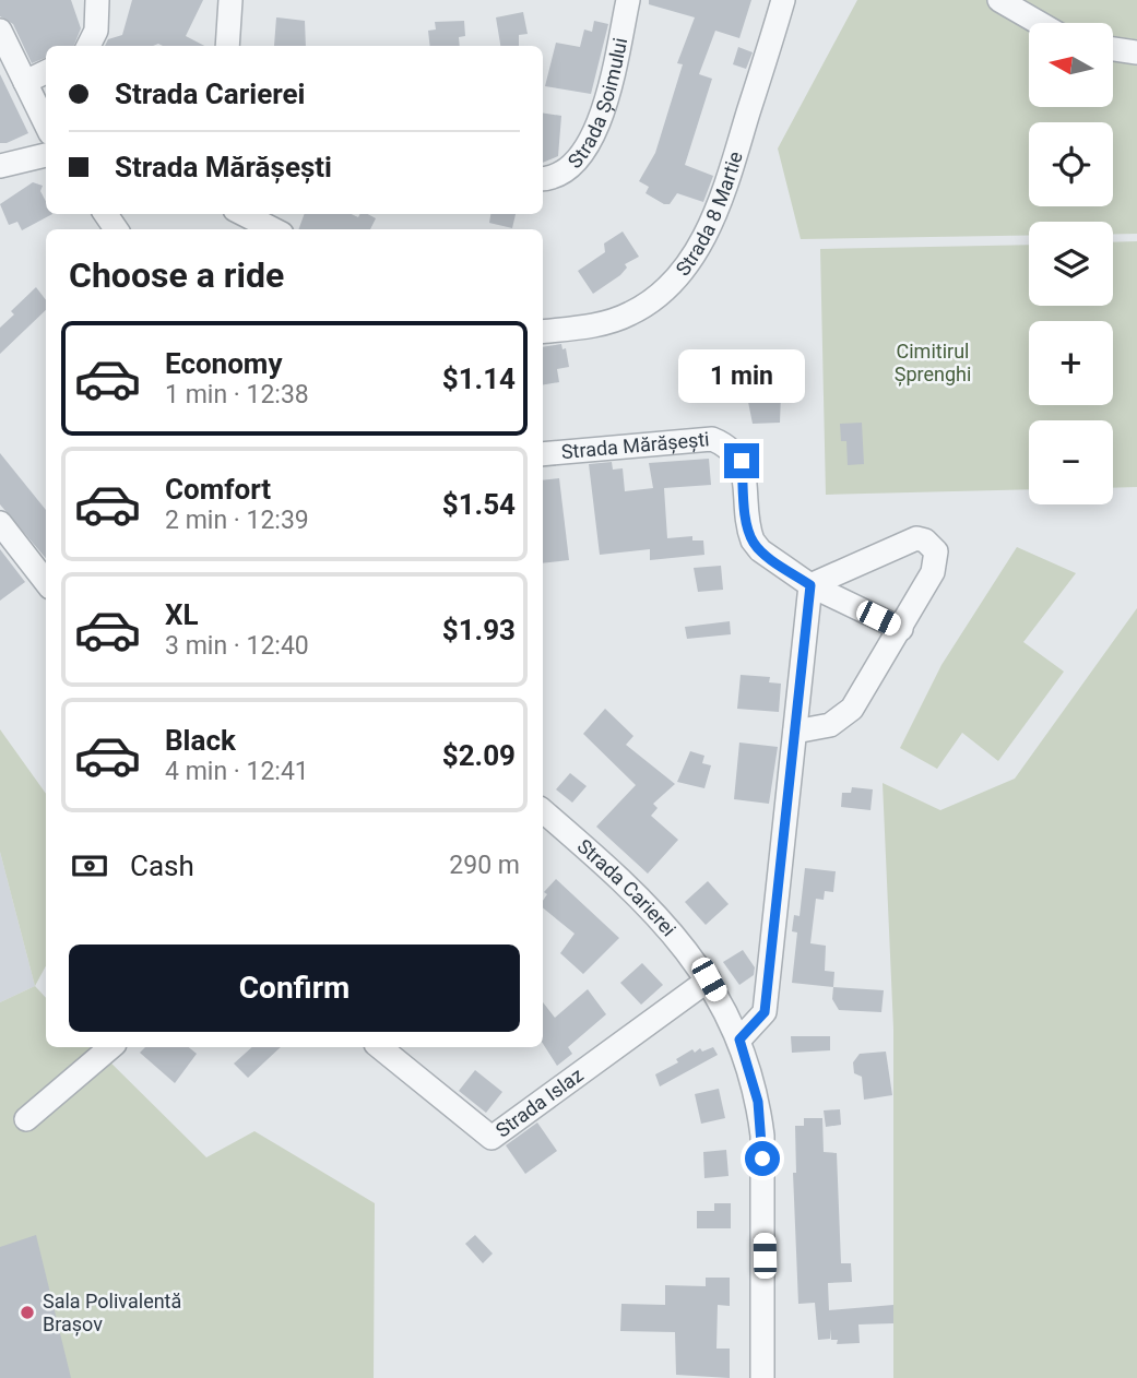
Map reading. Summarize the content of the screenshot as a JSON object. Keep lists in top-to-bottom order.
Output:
{
  "streets": {
    "street": [
      "Strada Șoimului",
      "Strada 8 Martie",
      "Strada Mărășești",
      "Strada Carierei",
      "Strada Islaz"
    ]
  },
  "crossings": [
    ["Strada Carierei", "Strada Islaz"]
  ],
  "parks": ["Cimitirul Șprenghi"],
  "places": ["Sala Polivalentă Brașov"],
  "north": "left",
  "page": {
    "map_buttons": ["+", "−"],
    "banner": ["Strada Carierei", "Strada Mărășești"],
    "heading": "Choose a ride",
    "list": [
      {
        "name": "Economy",
        "note": "1 min · 12:38",
        "value": "$1.14"
      },
      {
        "name": "Comfort",
        "note": "2 min · 12:39",
        "value": "$1.54"
      },
      {
        "name": "XL",
        "note": "3 min · 12:40",
        "value": "$1.93"
      },
      {
        "name": "Black",
        "note": "4 min · 12:41",
        "value": "$2.09"
      }
    ],
    "bubble": "1 min",
    "pay": ["Cash", "290 m"],
    "buttons": "Confirm"
  }
}
